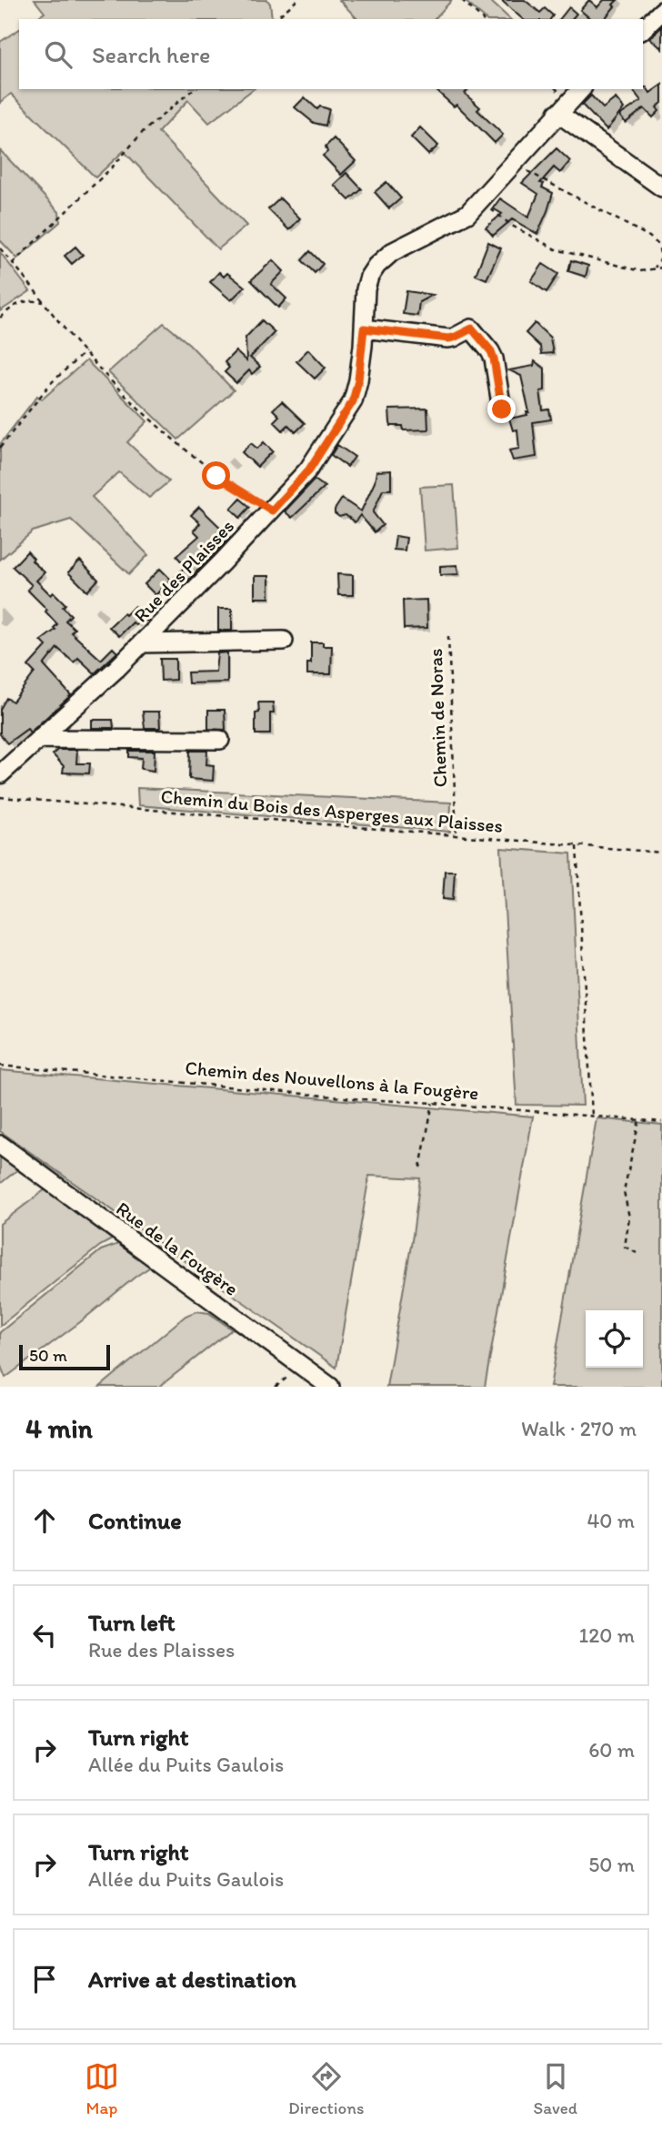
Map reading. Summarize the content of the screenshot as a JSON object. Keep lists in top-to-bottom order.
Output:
{
  "streets": {
    "street": ["Rue des Plaisses", "Rue de la Fougère"],
    "path": ["Chemin de Noras", "Chemin du Bois des Asperges aux Plaisses", "Chemin des Nouvellons à la Fougère"]
  },
  "crossings": [
    ["Chemin de Noras", "Chemin du Bois des Asperges aux Plaisses"]
  ],
  "scale_bar": "50 m",
  "page": {
    "search": "Search here",
    "scale": "50 m",
    "heading": ["4 min", "Walk · 270 m"],
    "list": [
      ["Continue", "40 m"],
      ["Turn left", "Rue des Plaisses", "120 m"],
      ["Turn right", "Allée du Puits Gaulois", "60 m"],
      ["Turn right", "Allée du Puits Gaulois", "50 m"],
      "Arrive at destination"
    ],
    "nav": ["Map", "Directions", "Saved"]
  }
}
